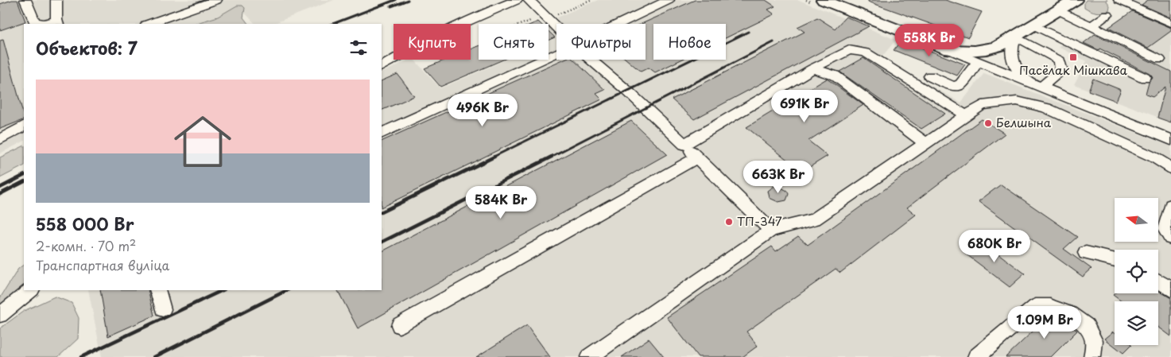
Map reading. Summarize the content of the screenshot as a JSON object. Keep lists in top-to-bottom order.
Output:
{
  "places": {
    "transit": ["Пасёлак Мішкава"],
    "other": ["Белшына", "ТП-347"]
  },
  "north": "left",
  "page": {
    "price": [
      "558K Br",
      "691K Br",
      "496K Br",
      "663K Br",
      "584K Br",
      "680K Br",
      "1.09M Br"
    ],
    "chip": [
      "Купить",
      "Снять",
      "Фильтры",
      "Новое"
    ],
    "heading": "Объектов: 7",
    "list": [
      {
        "name": "558 000 Br",
        "note": "2-комн. · 70 m² · Транспартная вуліца"
      }
    ]
  }
}
